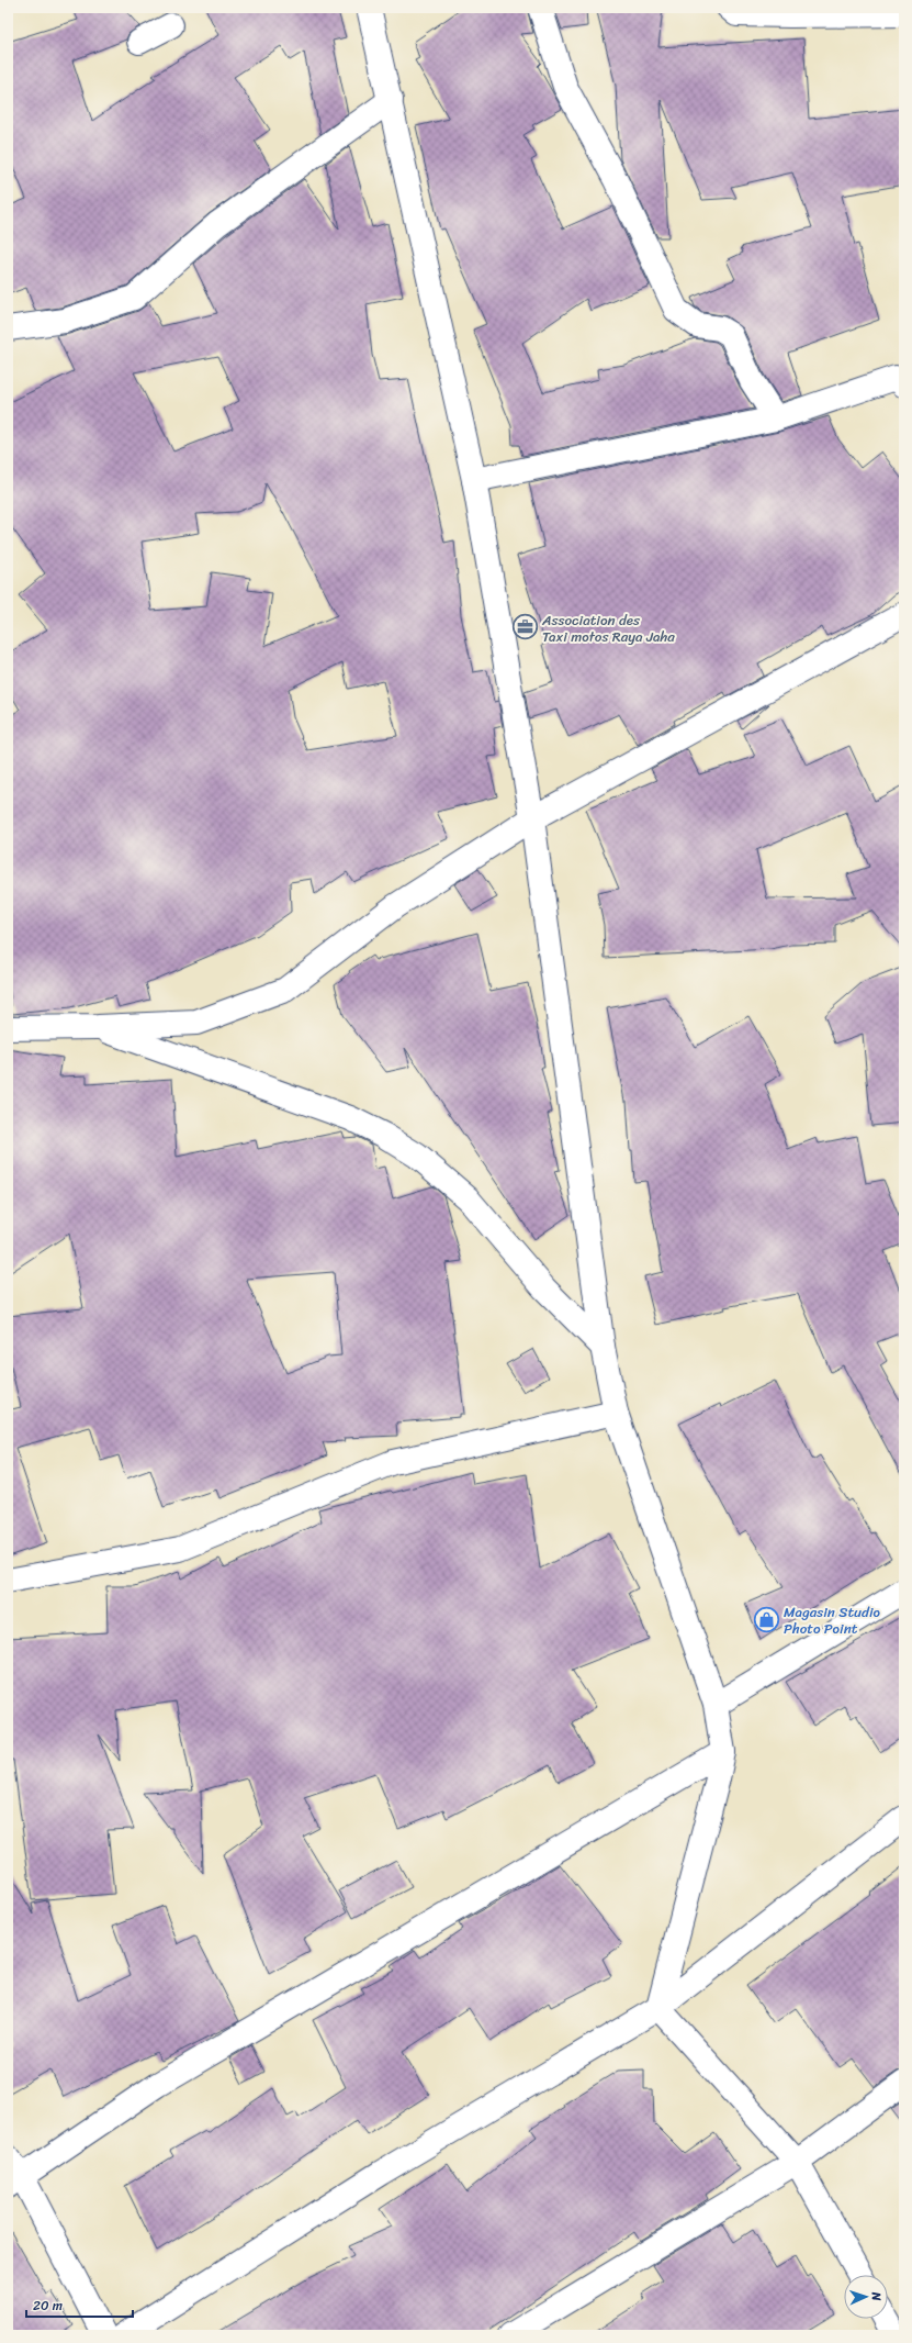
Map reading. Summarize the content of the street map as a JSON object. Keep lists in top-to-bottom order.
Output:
{
  "places": {
    "office": ["Association des Taxi motos Raya Jaha"],
    "shop": ["Magasin Studio Photo Point"]
  },
  "scale_bar": "20 m",
  "north": "right"
}
